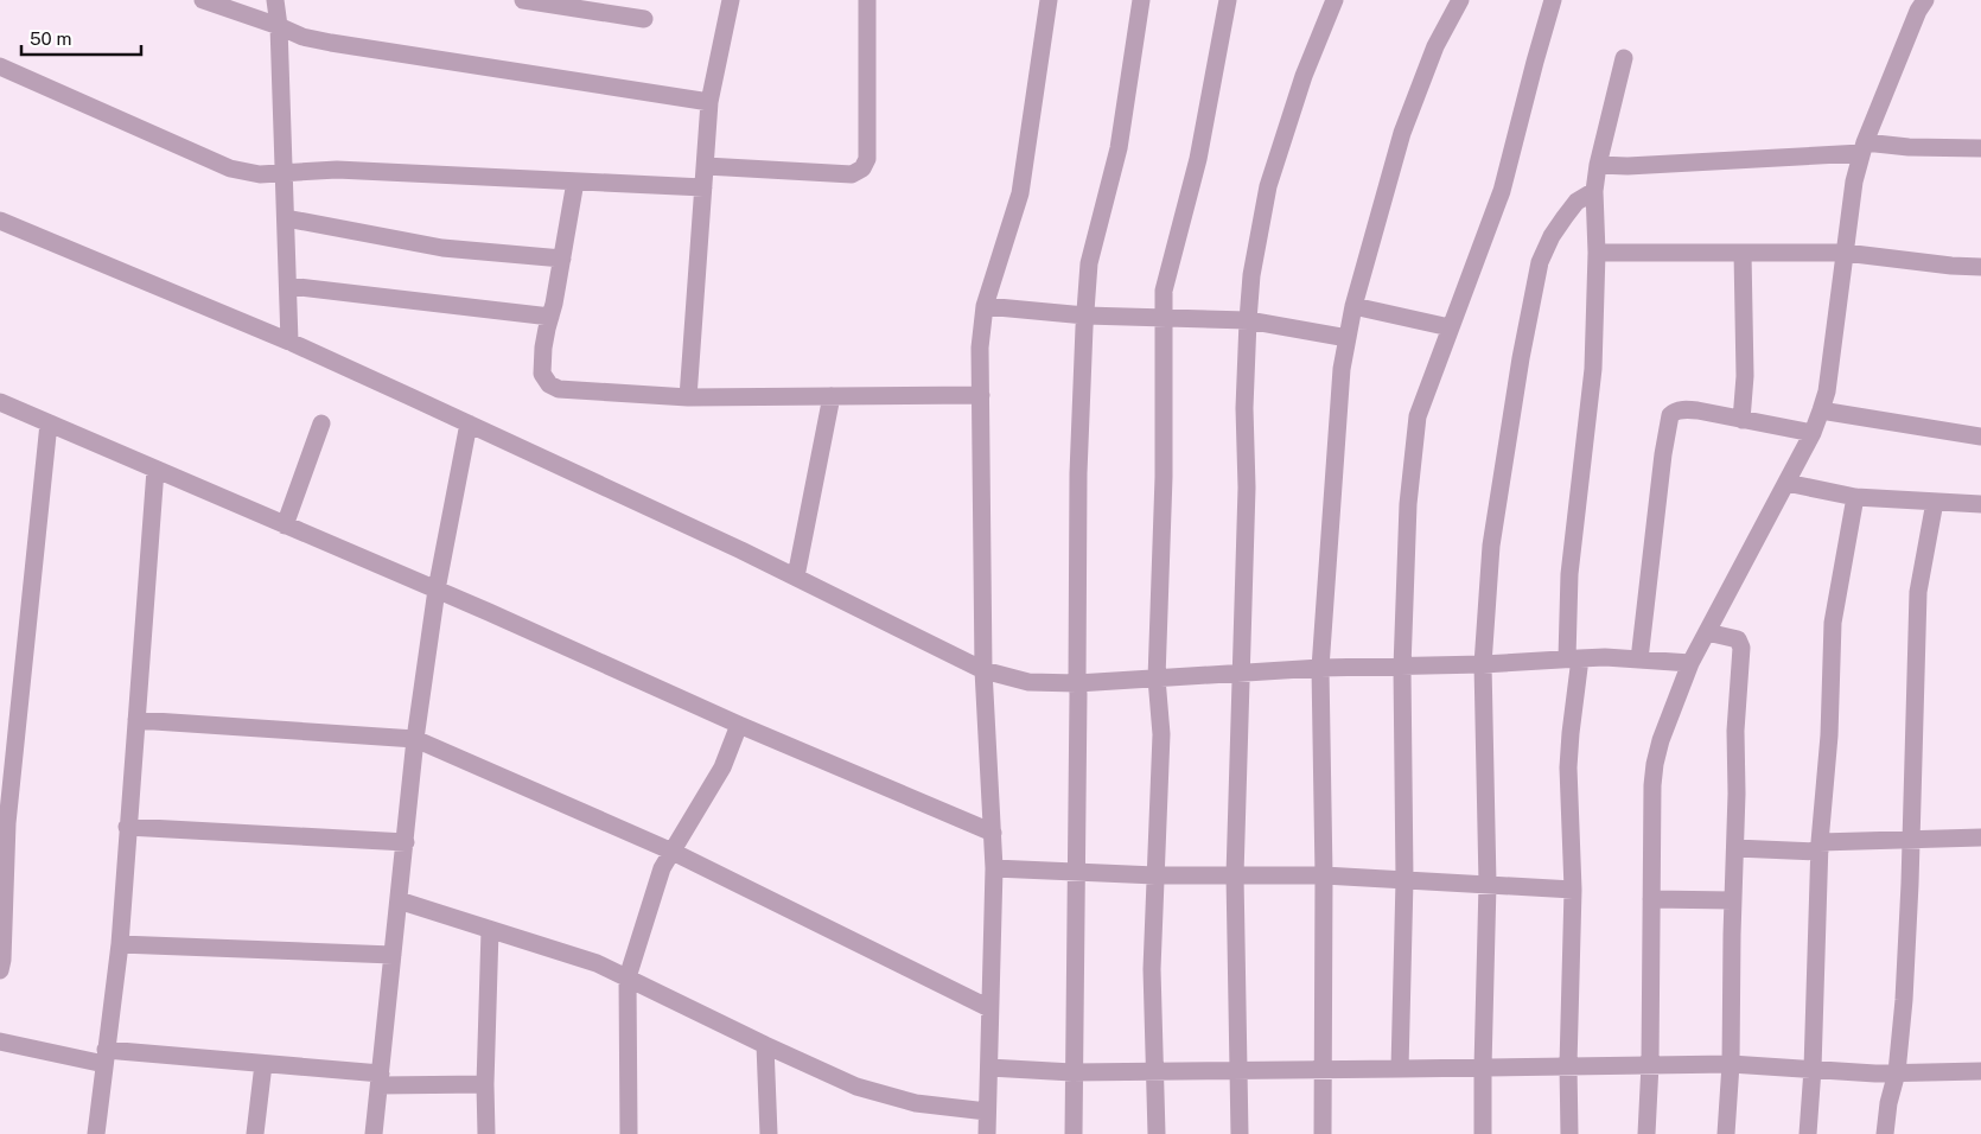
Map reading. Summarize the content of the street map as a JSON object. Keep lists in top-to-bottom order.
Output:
{
  "scale_bar": "50 m"
}
